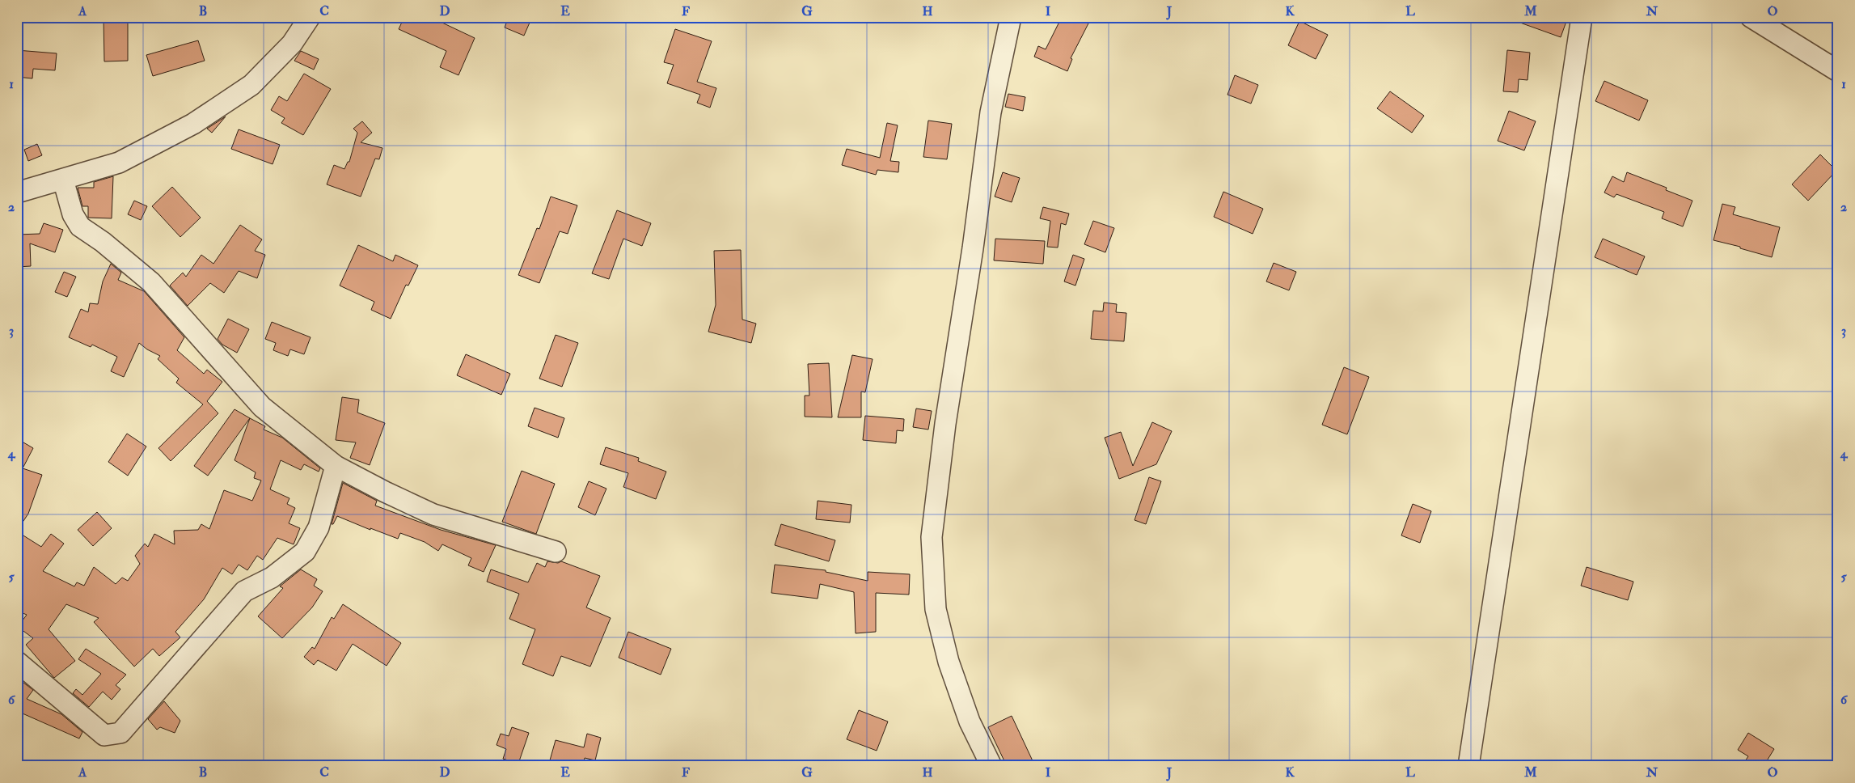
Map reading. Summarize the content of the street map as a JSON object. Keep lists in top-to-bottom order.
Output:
{
  "grid": {
    "columns": [
      "A",
      "B",
      "C",
      "D",
      "E",
      "F",
      "G",
      "H",
      "I",
      "J",
      "K",
      "L",
      "M",
      "N",
      "O"
    ],
    "rows": [
      "1",
      "2",
      "3",
      "4",
      "5",
      "6"
    ]
  }
}
